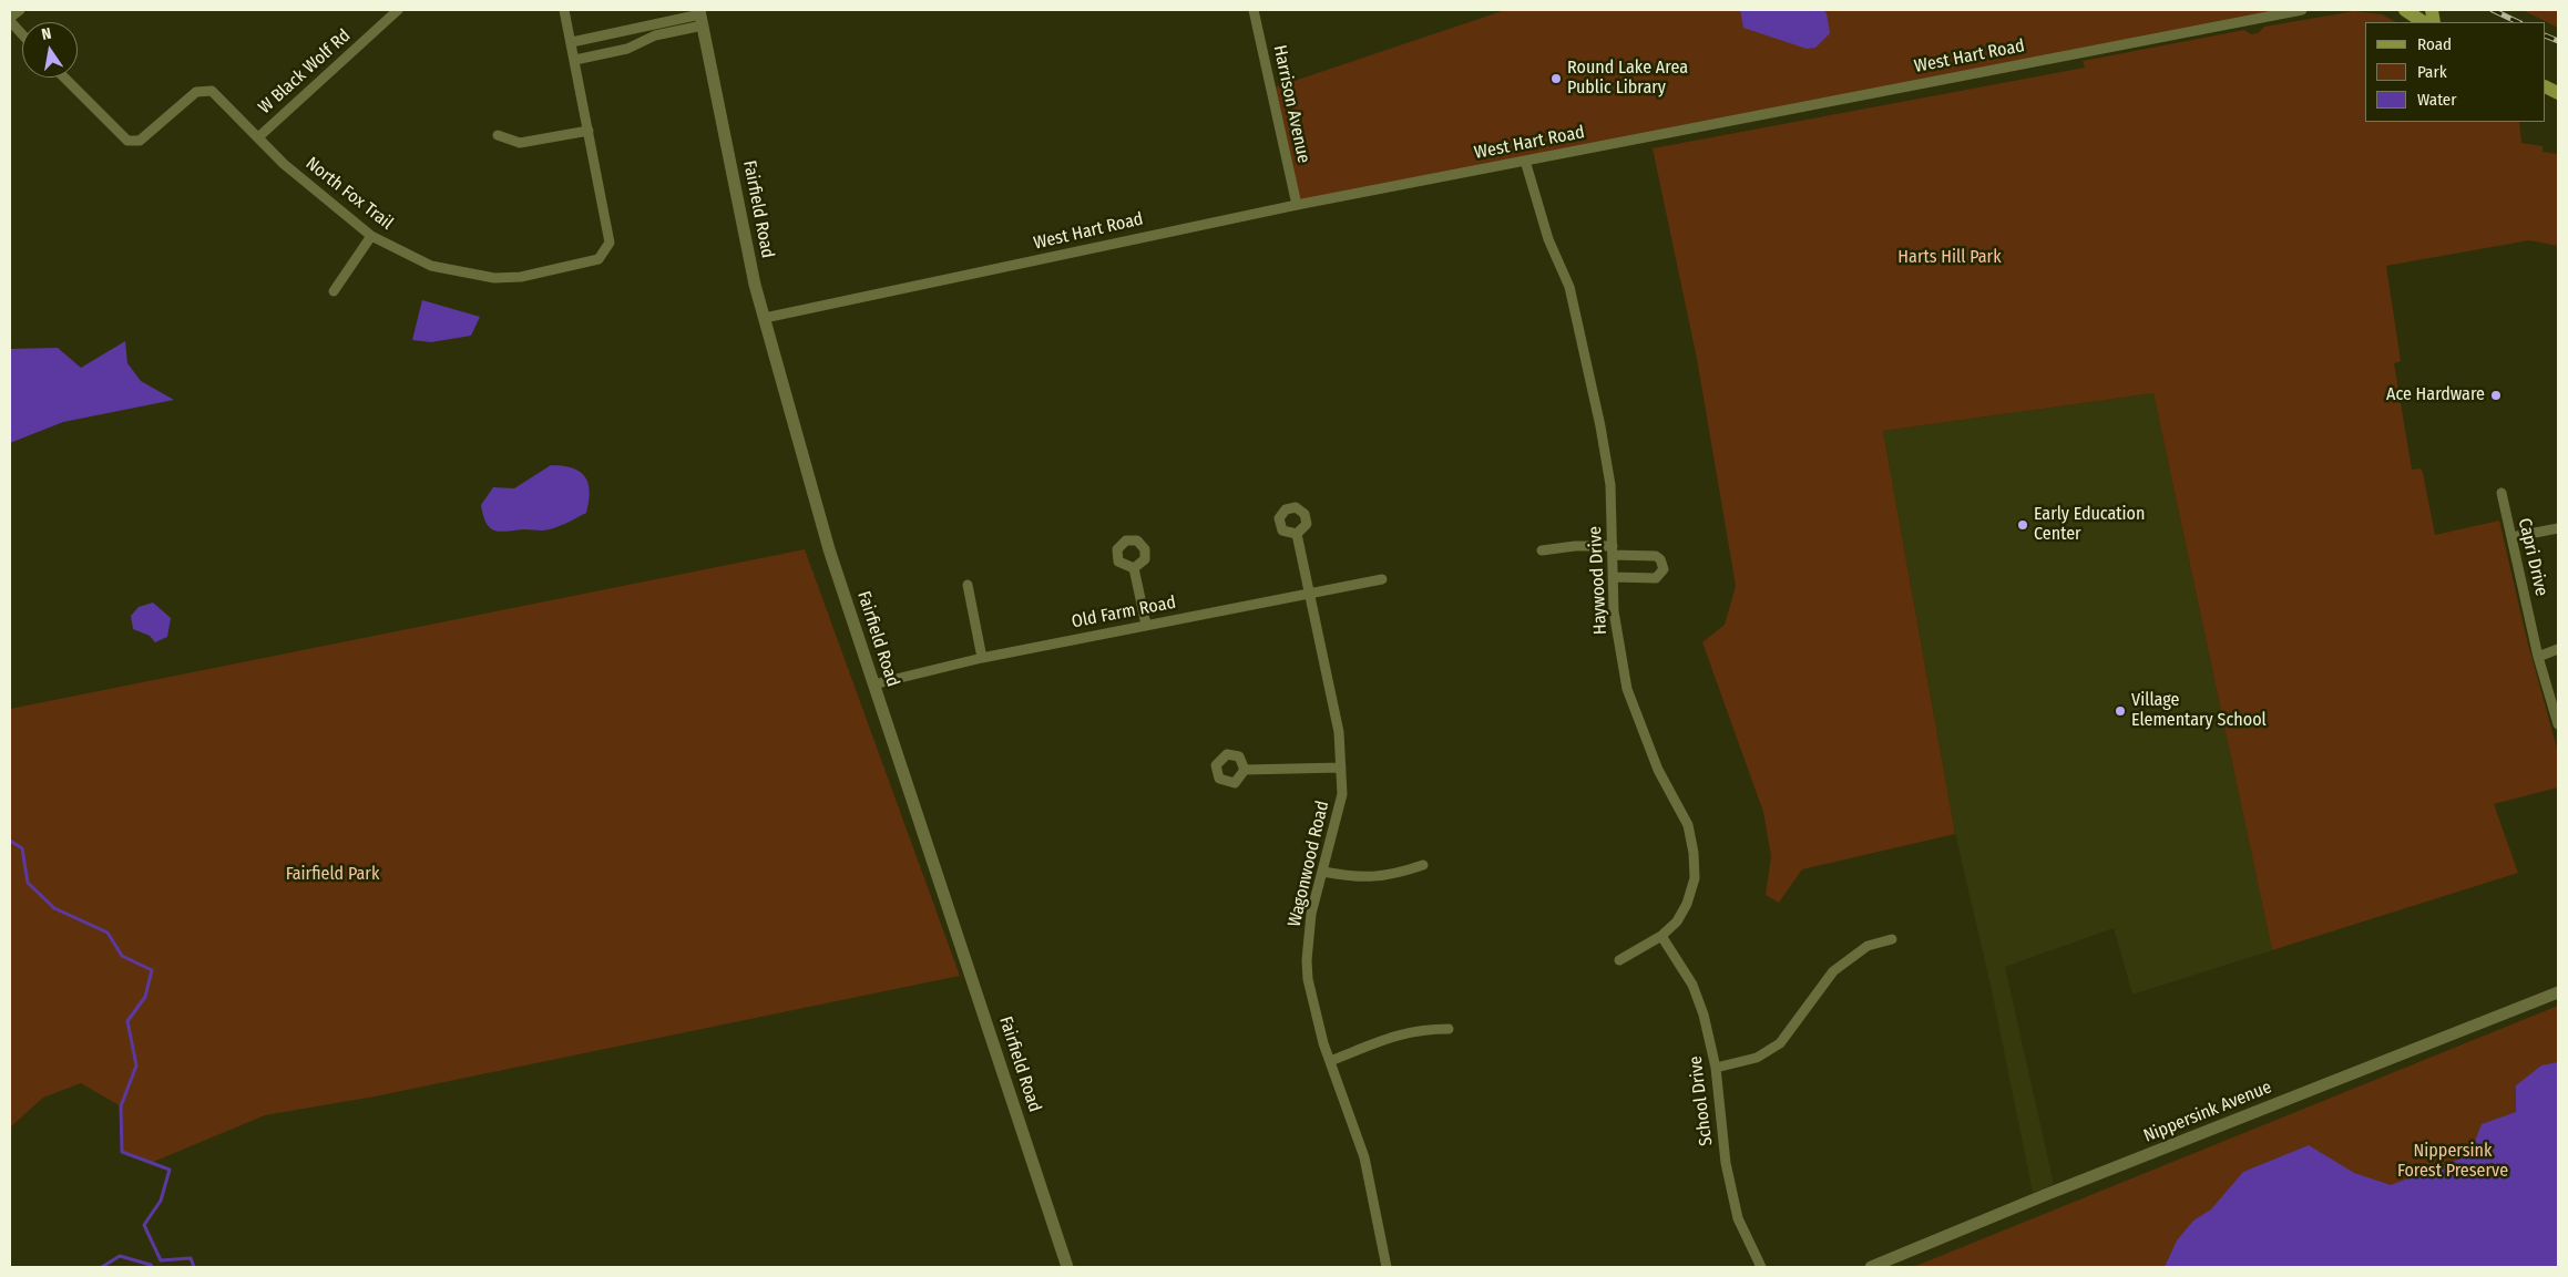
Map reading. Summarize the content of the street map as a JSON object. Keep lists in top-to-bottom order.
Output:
{
  "streets": {
    "street": [
      "West Hart Road",
      "W Black Wolf Rd",
      "Harrison Avenue",
      "North Fox Trail",
      "Fairfield Road",
      "Capri Drive",
      "Haywood Drive",
      "Old Farm Road",
      "Wagonwood Road",
      "School Drive",
      "Nippersink Avenue"
    ]
  },
  "crossings": [
    ["West Hart Road", "Harrison Avenue"],
    ["West Hart Road", "Fairfield Road"],
    ["West Hart Road", "Haywood Drive"],
    ["W Black Wolf Rd", "North Fox Trail"],
    ["Fairfield Road", "Old Farm Road"],
    ["Haywood Drive", "School Drive"],
    ["Old Farm Road", "Wagonwood Road"]
  ],
  "parks": ["Harts Hill Park", "Fairfield Park", "Nippersink Forest Preserve"],
  "places": [
    "Round Lake Area Public Library",
    "Ace Hardware",
    "Early Education Center",
    "Village Elementary School"
  ],
  "legend": ["Road", "Park", "Water"],
  "north": "top"
}
